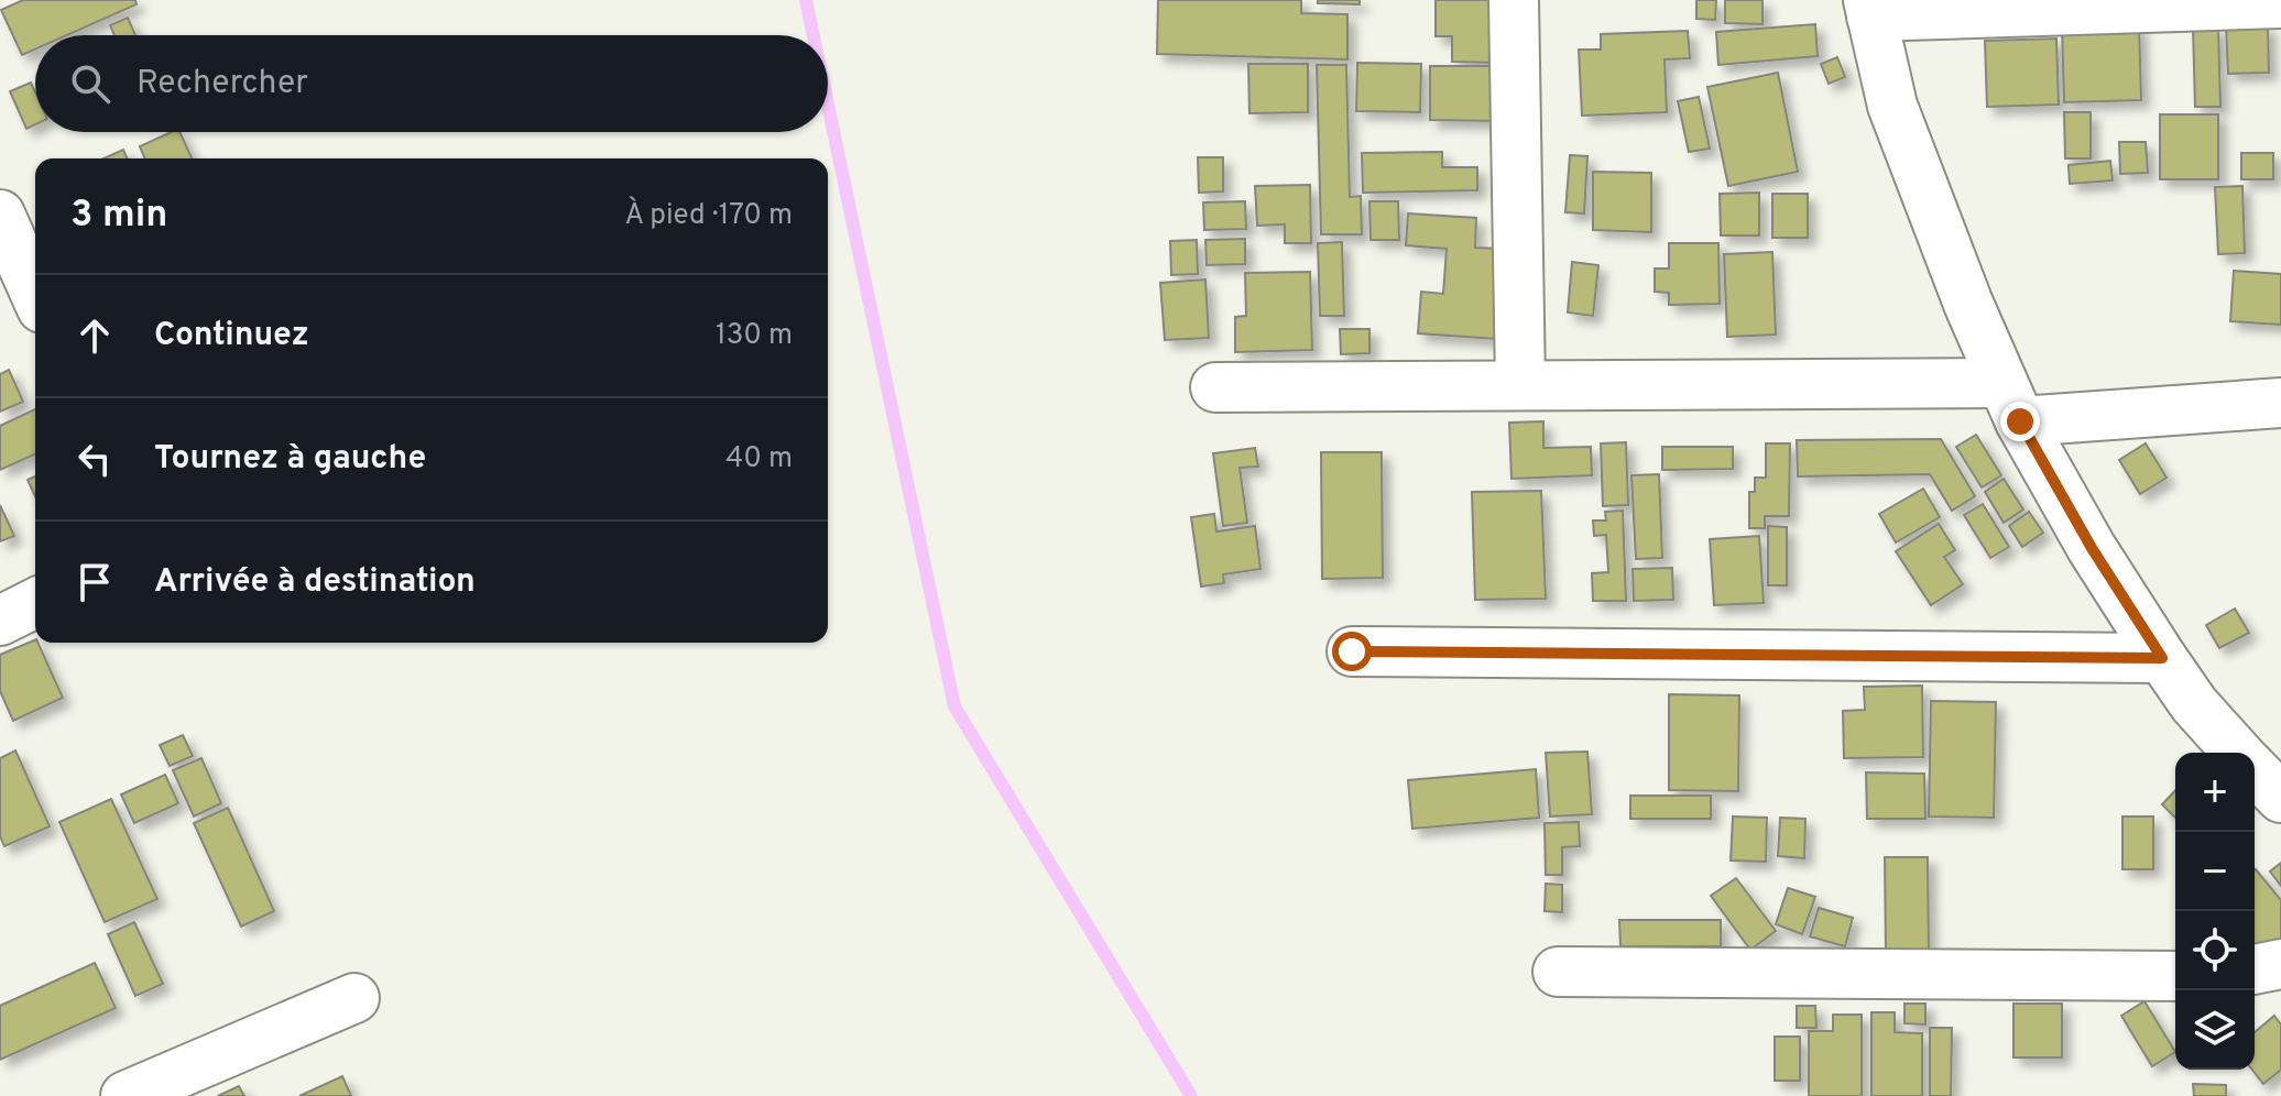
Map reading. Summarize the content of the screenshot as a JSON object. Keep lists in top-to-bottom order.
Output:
{
  "page": {
    "search": "Rechercher",
    "heading": ["3 min", "À pied · 170 m"],
    "list": [
      ["Continuez", "130 m"],
      ["Tournez à gauche", "40 m"],
      "Arrivée à destination"
    ],
    "map_buttons": ["+", "−"]
  }
}
